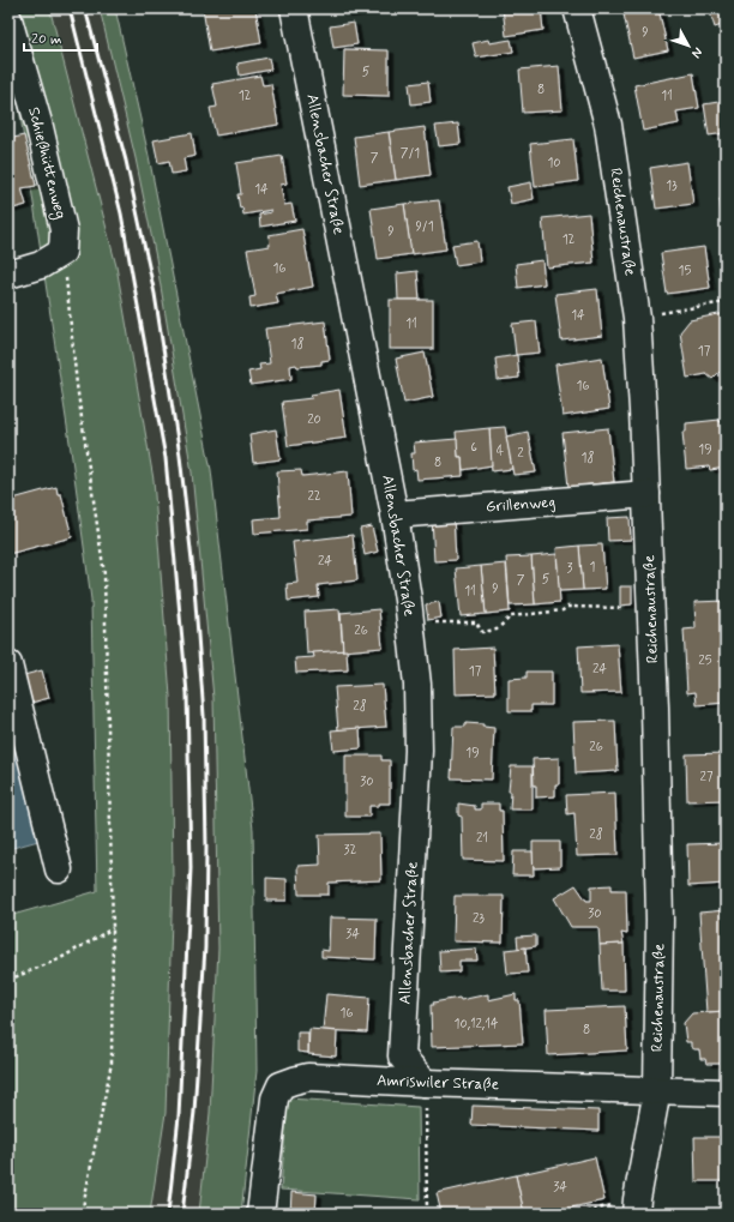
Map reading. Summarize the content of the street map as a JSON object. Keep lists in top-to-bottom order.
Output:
{
  "streets": {
    "street": [
      "Schießhüttenweg",
      "Allensbacher Straße",
      "Reichenaustraße",
      "Grillenweg",
      "Amriswiler Straße"
    ]
  },
  "crossings": [
    ["Allensbacher Straße", "Grillenweg"],
    ["Allensbacher Straße", "Amriswiler Straße"],
    ["Reichenaustraße", "Grillenweg"],
    ["Reichenaustraße", "Amriswiler Straße"]
  ],
  "house_numbers": [
    "9",
    "5",
    "8",
    "12",
    "11",
    "7/1",
    "7",
    "10",
    "13",
    "14",
    "9/1",
    "9",
    "12",
    "16",
    "15",
    "14",
    "11",
    "18",
    "17",
    "16",
    "20",
    "6",
    "19",
    "4",
    "2",
    "18",
    "8",
    "22",
    "24",
    "1",
    "3",
    "5",
    "7",
    "9",
    "11",
    "26",
    "25",
    "24",
    "17",
    "28",
    "26",
    "19",
    "27",
    "30",
    "28",
    "21",
    "32",
    "30",
    "23",
    "34",
    "16",
    "10,12,14",
    "8",
    "34"
  ],
  "scale_bar": "20 m",
  "north": "bottom right"
}
